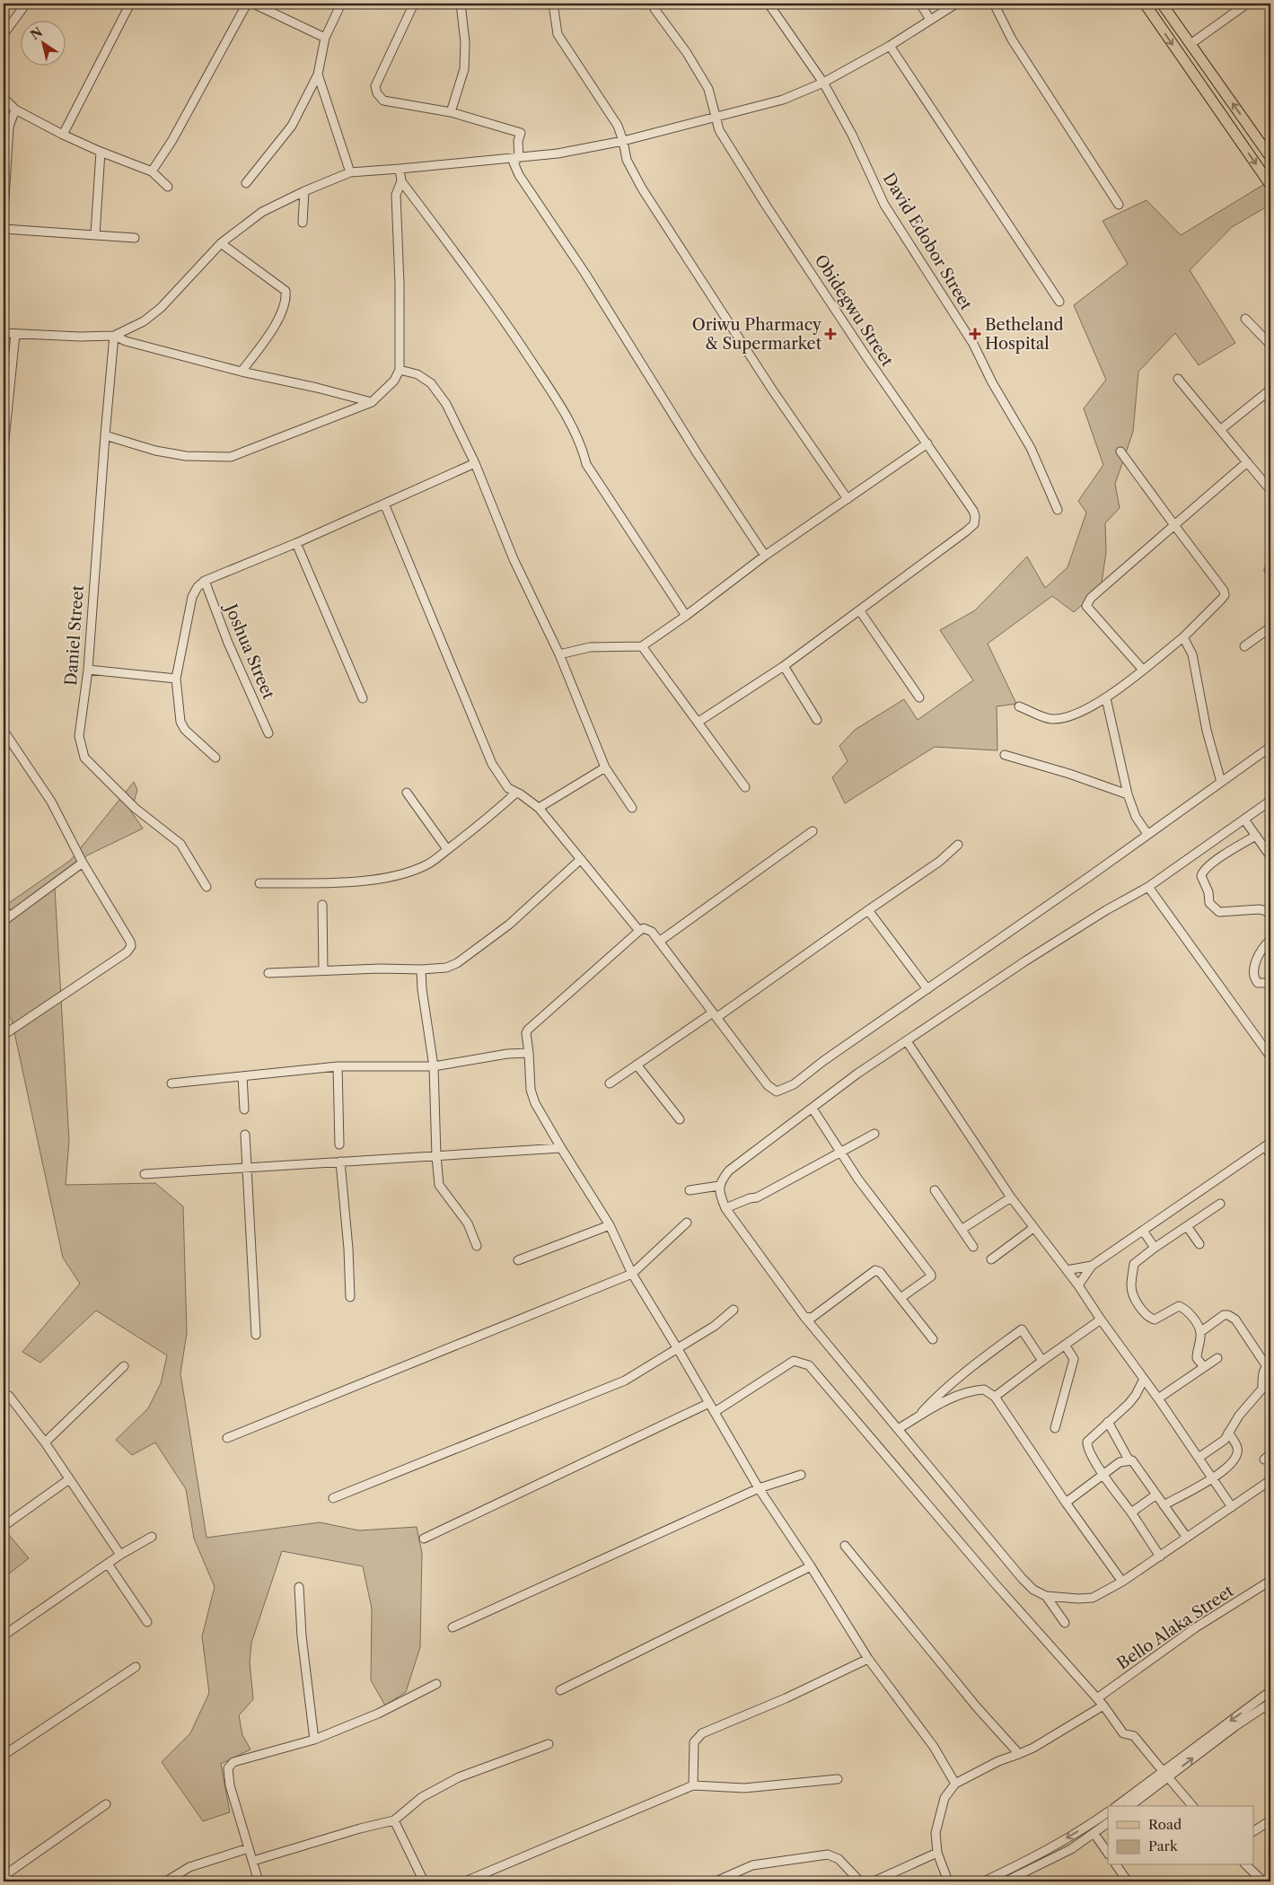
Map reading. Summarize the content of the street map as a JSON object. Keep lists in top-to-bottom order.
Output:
{
  "streets": {
    "street": [
      "David Edobor Street",
      "Obidegwu Street",
      "Daniel Street",
      "Joshua Street",
      "Bello Alaka Street"
    ]
  },
  "places": {
    "health": ["Oriwu Pharmacy & Supermarket", "Betheland Hospital"]
  },
  "legend": ["Road", "Park"],
  "north": "top left"
}
